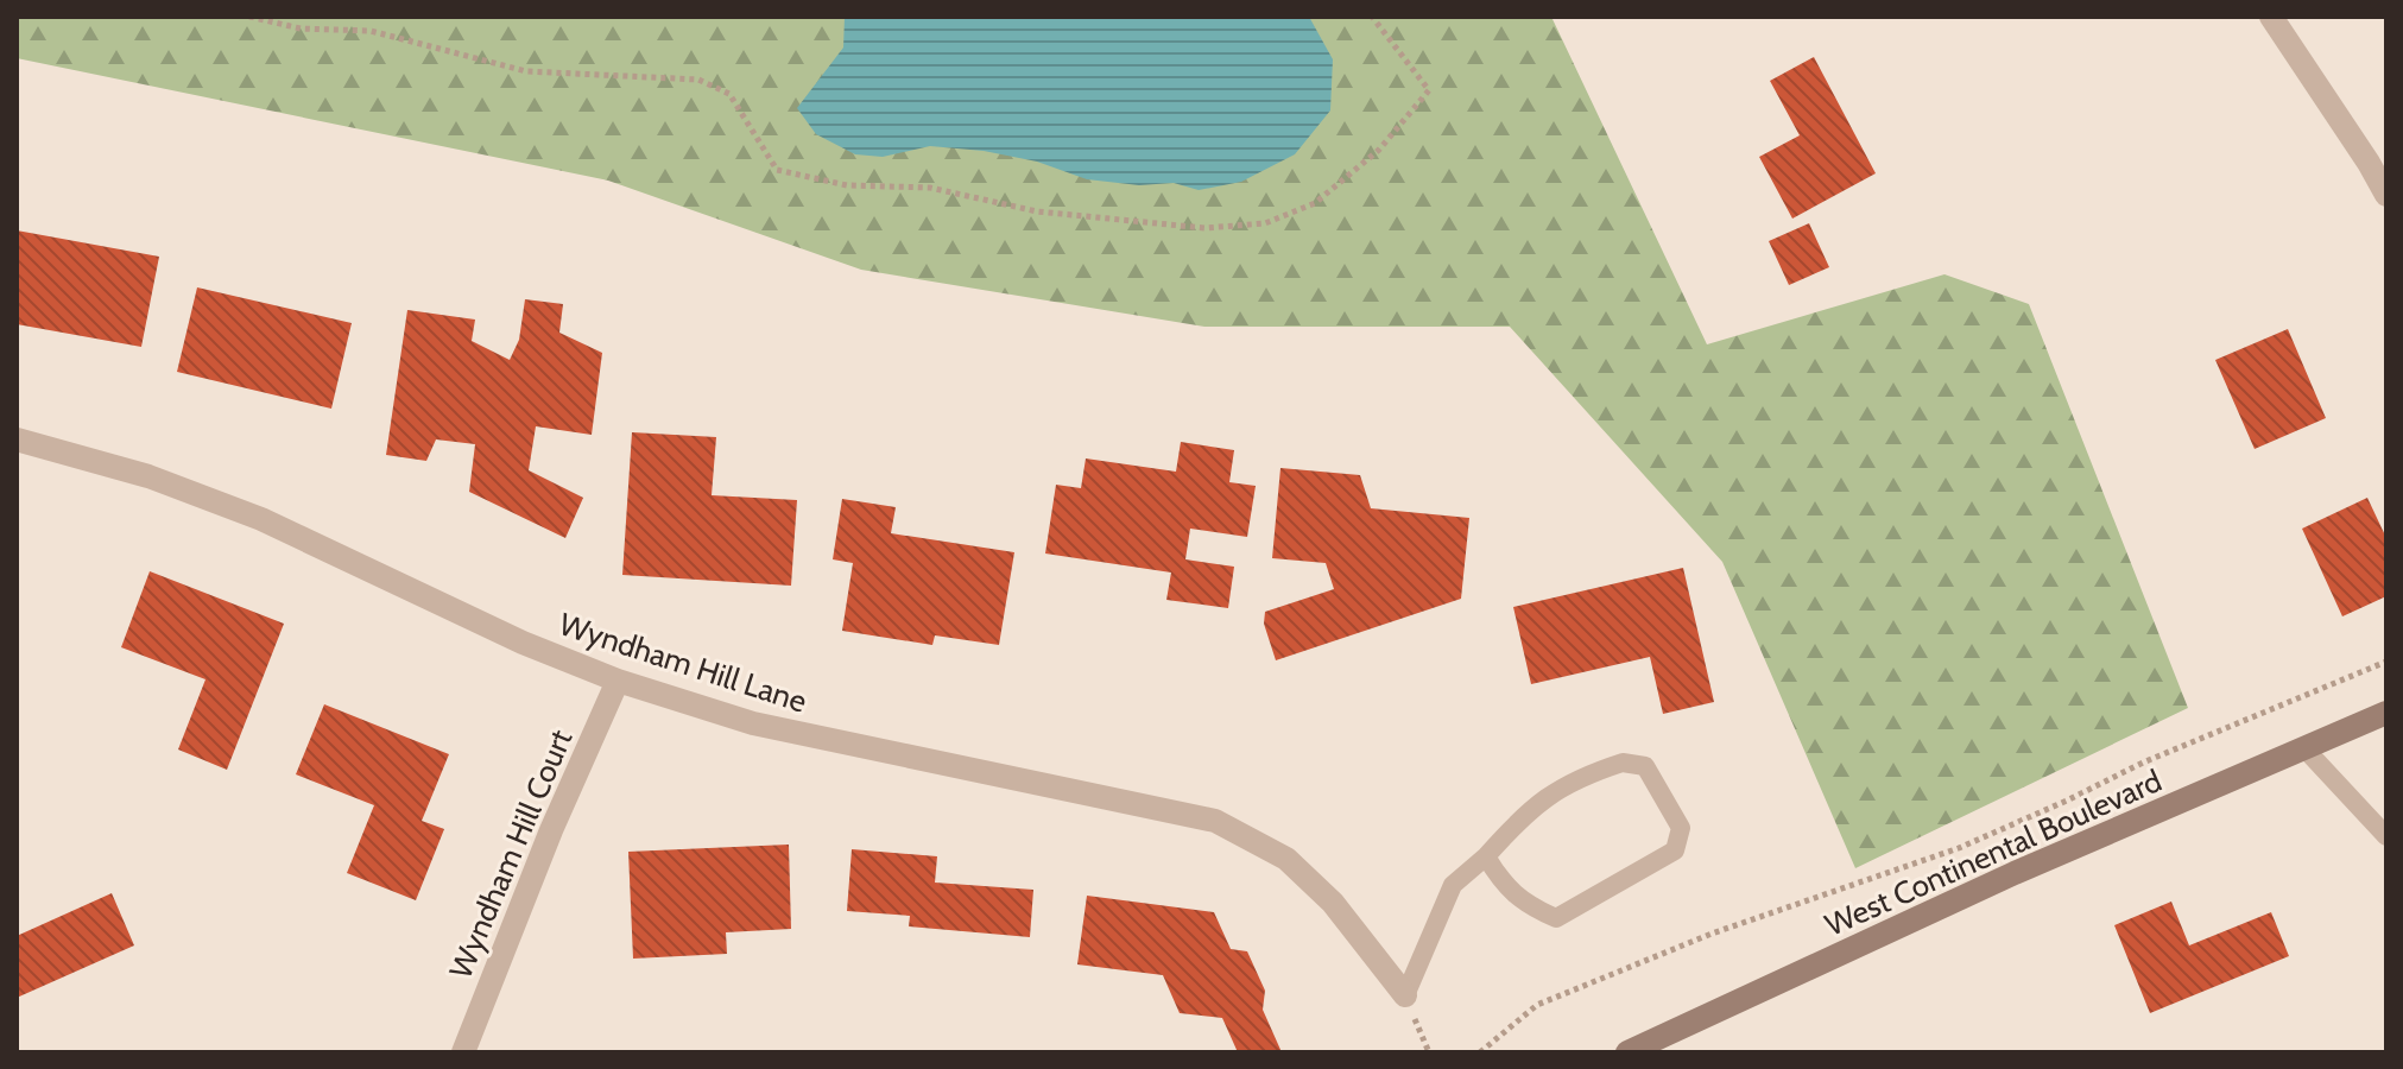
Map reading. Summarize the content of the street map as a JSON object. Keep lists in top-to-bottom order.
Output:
{
  "streets": {
    "main road": ["West Continental Boulevard"],
    "street": ["Wyndham Hill Lane", "Wyndham Hill Court"]
  },
  "crossings": [
    ["Wyndham Hill Lane", "Wyndham Hill Court"]
  ]
}
